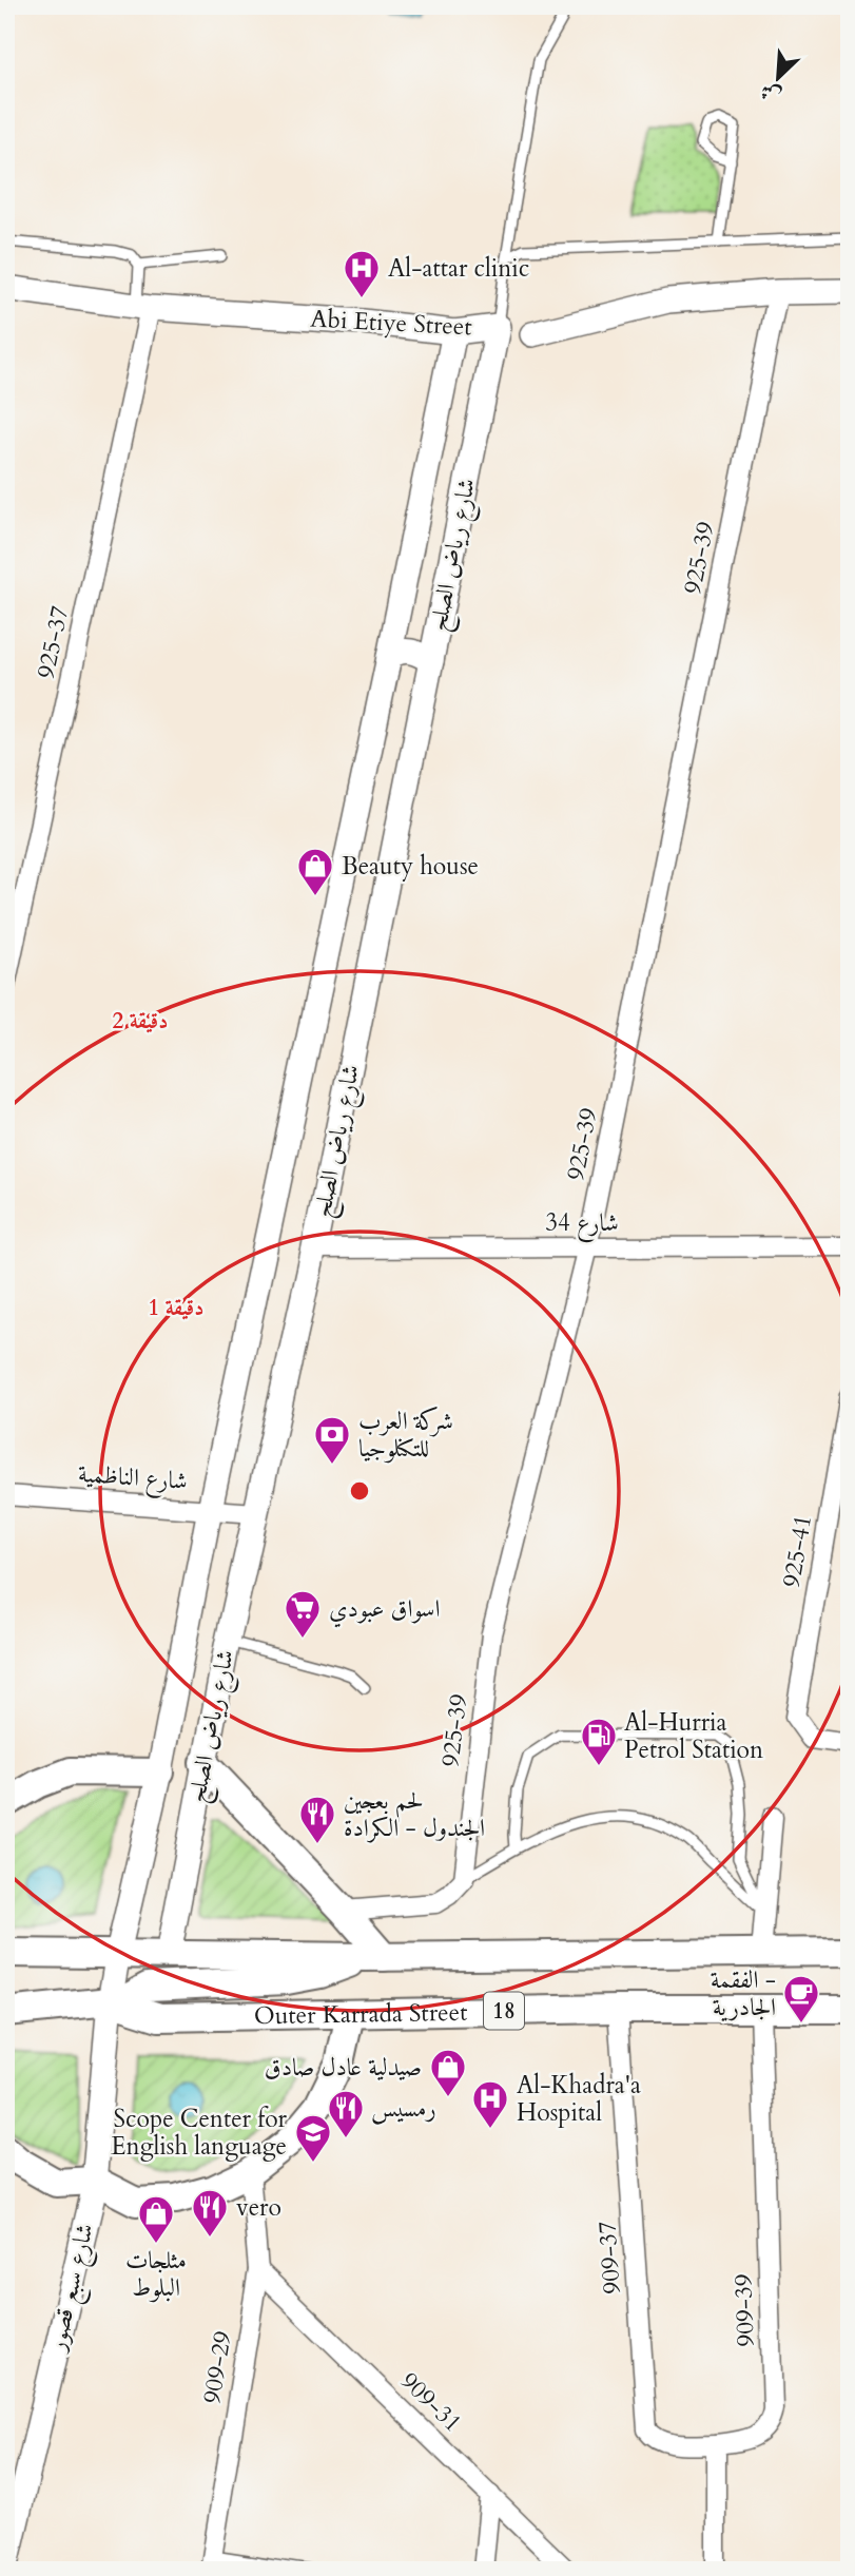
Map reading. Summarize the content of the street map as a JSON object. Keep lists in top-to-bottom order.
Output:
{
  "streets": {
    "main road": ["18", "Outer Karrada Street"],
    "street": [
      "Abi Etiye Street",
      "شارع رياض الصلح",
      "925-39",
      "925-37",
      "شارع 34",
      "شارع الناظمية",
      "925-41",
      "909-37",
      "شارع سبع قصور",
      "909-39",
      "909-29",
      "909-31"
    ]
  },
  "crossings": [
    ["Abi Etiye Street", "شارع رياض الصلح"],
    ["Abi Etiye Street", "925-37"],
    ["شارع رياض الصلح", "شارع 34"],
    ["شارع رياض الصلح", "شارع الناظمية"],
    ["شارع رياض الصلح", "Outer Karrada Street"],
    ["شارع رياض الصلح", "شارع سبع قصور"],
    ["925-39", "شارع 34"],
    ["Outer Karrada Street", "909-37"],
    ["Outer Karrada Street", "شارع سبع قصور"],
    ["Outer Karrada Street", "909-39"],
    ["909-37", "909-39"],
    ["909-29", "909-31"]
  ],
  "places": {
    "hospital": ["Al-attar clinic", "Al-Khadra'a Hospital"],
    "shop": ["Beauty house", "صيدلية عادل صادق", "مثلجات البلوط"],
    "bank": ["شركة العرب للتكنلوجيا"],
    "supermarket": ["اسواق عبودي"],
    "fuel station": ["Al-Hurria Petrol Station"],
    "restaurant": ["لحم بعجين الجندول - الكرادة", "رمسيس", "vero"],
    "cafe": ["الفقمة - الجادرية"],
    "school or university": ["Scope Center for English language"]
  },
  "north": "bottom left",
  "rings": ["2 دقيقة", "1 دقيقة"]
}
